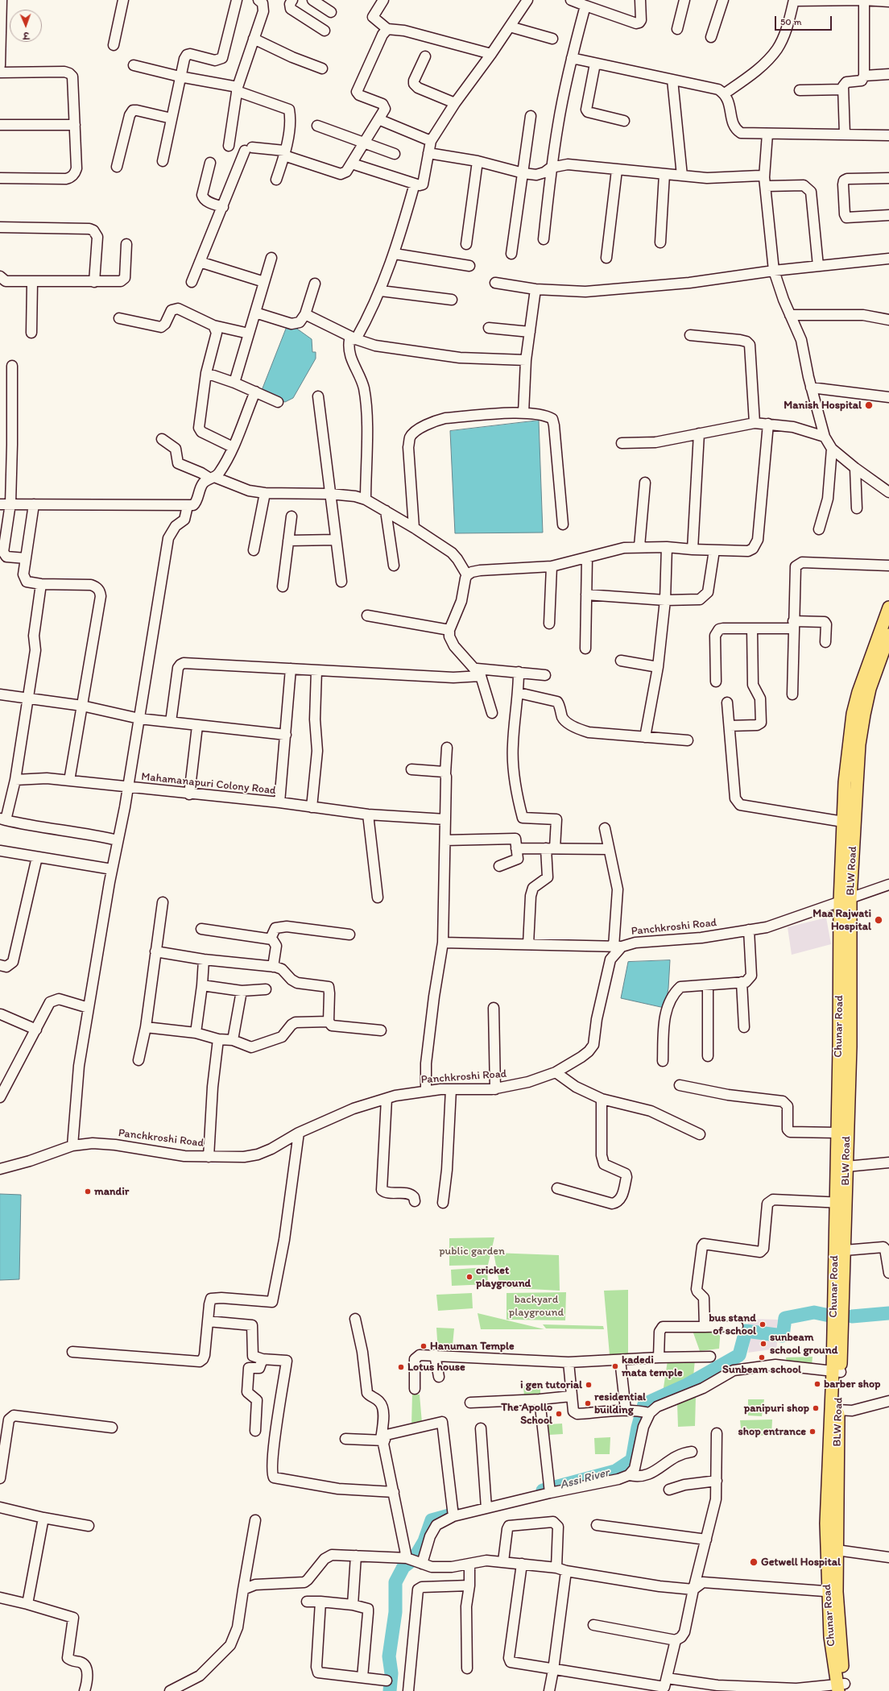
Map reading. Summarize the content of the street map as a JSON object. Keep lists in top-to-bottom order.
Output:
{
  "streets": {
    "main road": ["BLW Road", "Chunar Road"],
    "street": ["Mahamanapuri Colony Road", "Panchkroshi Road"]
  },
  "crossings": [
    ["BLW Road", "Panchkroshi Road"],
    ["BLW Road", "Chunar Road"]
  ],
  "water": ["Assi River"],
  "parks": ["public garden", "backyard playground"],
  "places": [
    "Manish Hospital",
    "Maa Rajwati Hospital",
    "mandir",
    "cricket playground",
    "bus stand of school",
    "sunbeam school ground",
    "Hanuman Temple",
    "Sunbeam school",
    "kadedi mata temple",
    "Lotus house",
    "barber shop",
    "i gen tutorial",
    "residential building",
    "panipuri shop",
    "The Apollo School",
    "shop entrance",
    "Getwell Hospital"
  ],
  "scale_bar": "50 m",
  "north": "bottom"
}
